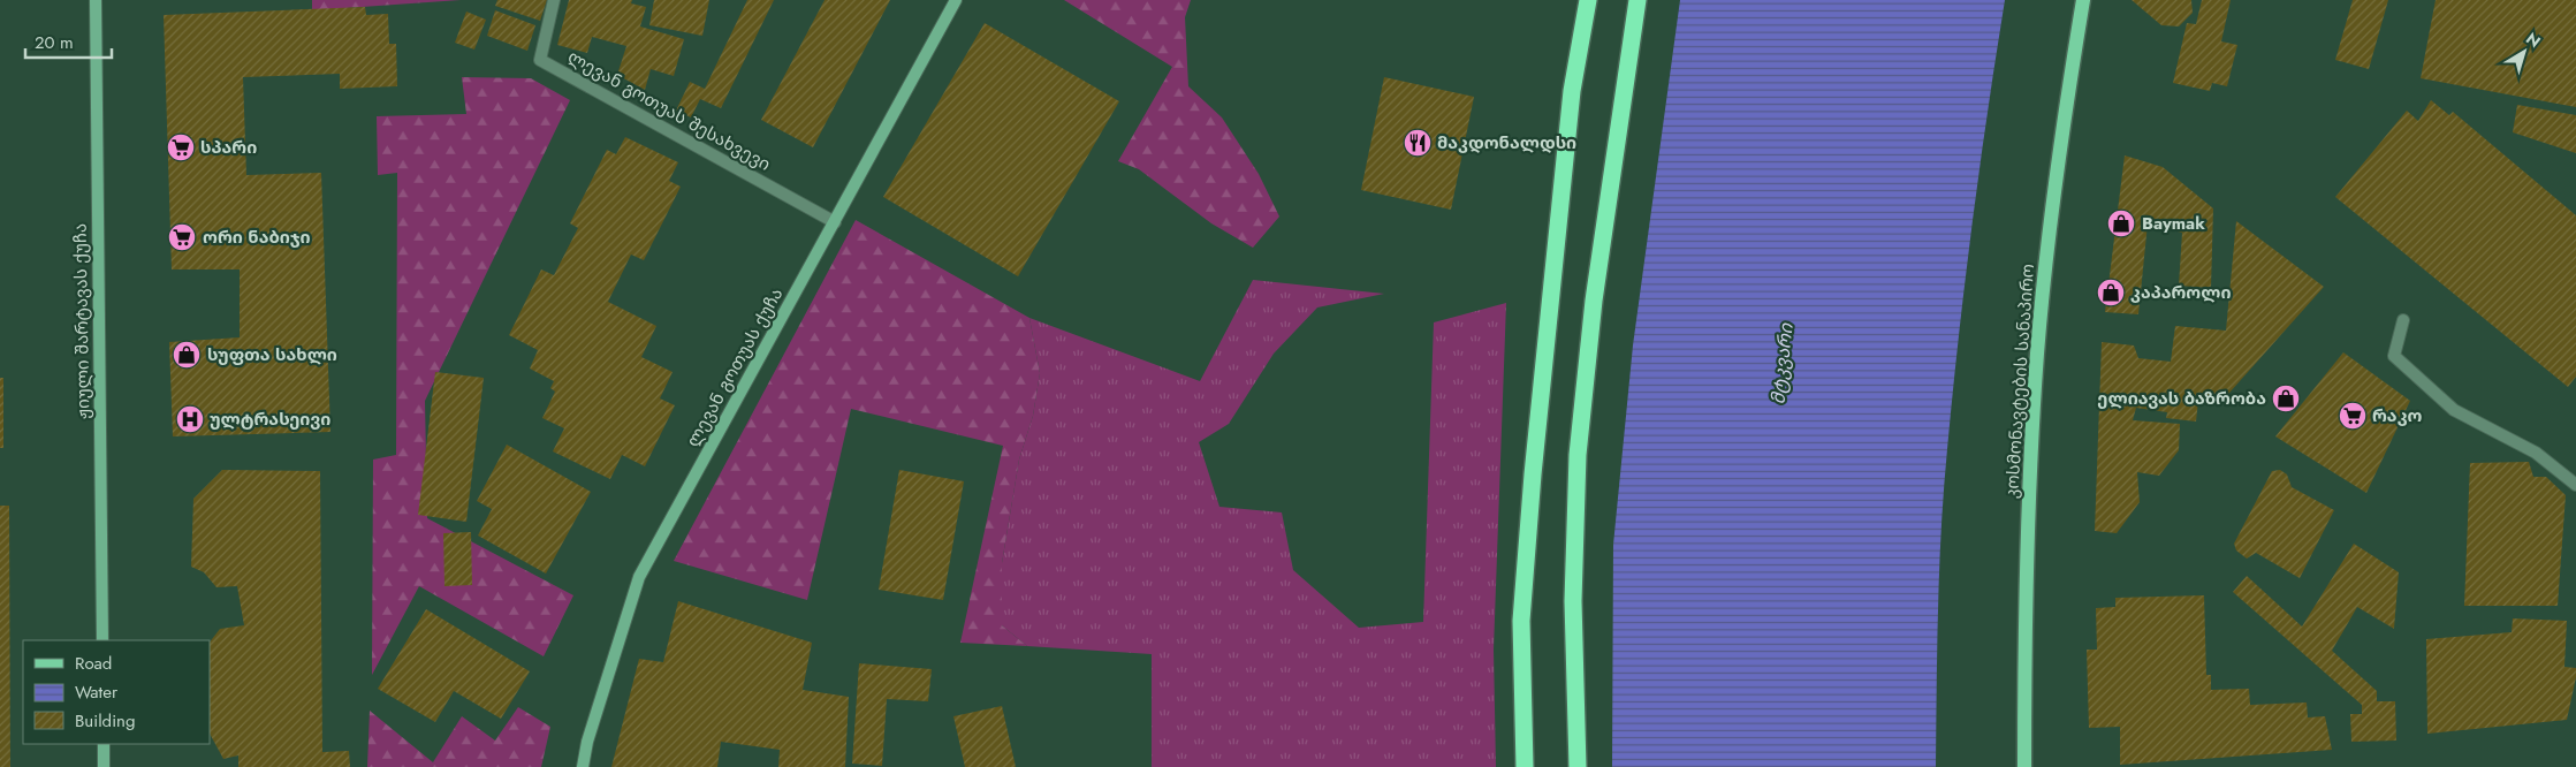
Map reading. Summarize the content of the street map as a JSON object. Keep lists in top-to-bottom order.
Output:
{
  "streets": {
    "main road": ["კოსმონავტების სანაპირო"],
    "street": ["ლევან გოთუას შესახვევი", "ჟიული შარტავას ქუჩა", "ლევან გოთუას ქუჩა"]
  },
  "crossings": [
    ["ლევან გოთუას შესახვევი", "ლევან გოთუას ქუჩა"]
  ],
  "water": ["მტკვარი"],
  "places": {
    "restaurant": ["მაკდონალდსი"],
    "supermarket": ["სპარი", "ორი ნაბიჯი", "რაკო"],
    "shop": [
      "Baymak",
      "კაპაროლი",
      "სუფთა სახლი",
      "ელიავას ბაზრობა"
    ],
    "hospital": ["ულტრასეივი"]
  },
  "legend": ["Road", "Water", "Building"],
  "scale_bar": "20 m",
  "north": "top right"
}
